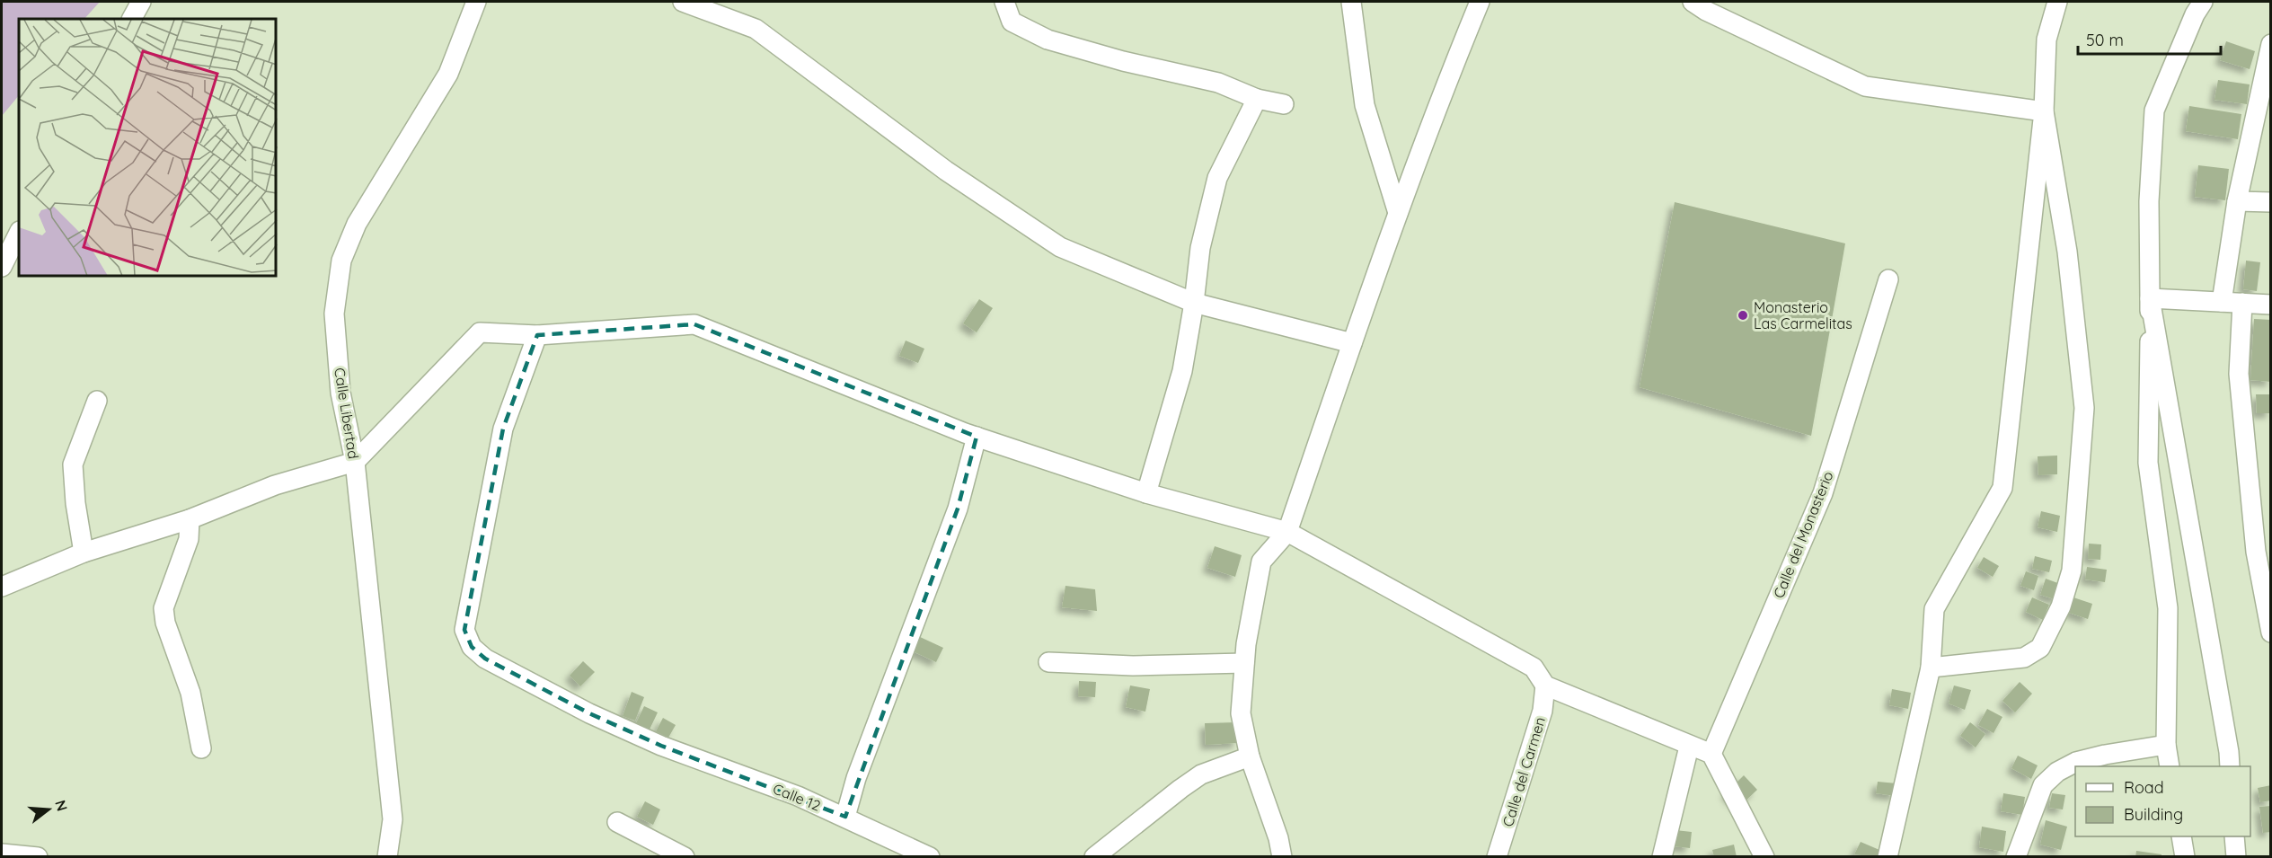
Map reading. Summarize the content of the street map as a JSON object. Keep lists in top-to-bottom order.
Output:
{
  "streets": {
    "street": [
      "Calle Libertad",
      "Calle del Monasterio",
      "Calle del Carmen",
      "Calle 12"
    ]
  },
  "places": ["Monasterio Las Carmelitas"],
  "legend": ["Road", "Building"],
  "scale_bar": "50 m",
  "north": "right"
}
